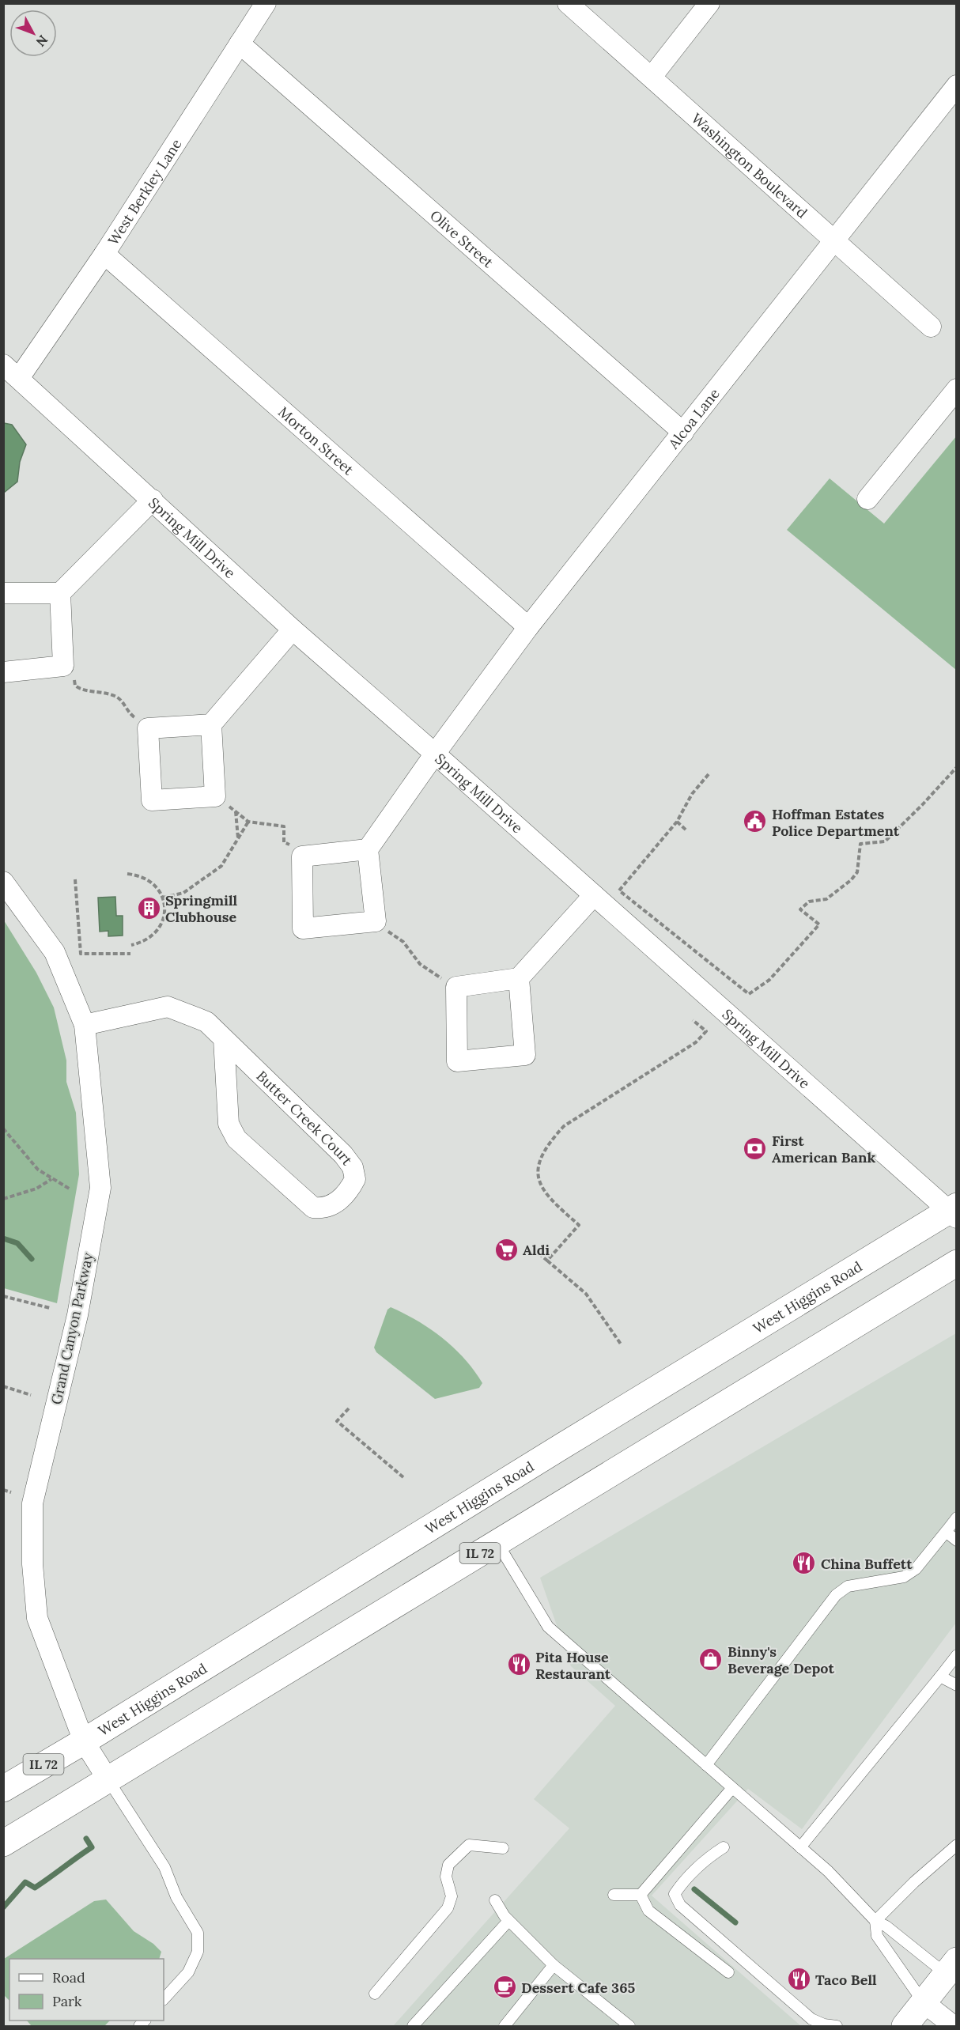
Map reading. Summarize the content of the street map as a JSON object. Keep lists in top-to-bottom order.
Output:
{
  "streets": {
    "main road": ["West Higgins Road", "IL 72"],
    "street": [
      "Washington Boulevard",
      "West Berkley Lane",
      "Olive Street",
      "Alcoa Lane",
      "Morton Street",
      "Spring Mill Drive",
      "Butter Creek Court",
      "Grand Canyon Parkway"
    ]
  },
  "crossings": [
    ["Washington Boulevard", "Alcoa Lane"],
    ["West Berkley Lane", "Olive Street"],
    ["West Berkley Lane", "Morton Street"],
    ["West Berkley Lane", "Spring Mill Drive"],
    ["Olive Street", "Alcoa Lane"],
    ["Alcoa Lane", "Morton Street"],
    ["Alcoa Lane", "Spring Mill Drive"],
    ["Spring Mill Drive", "West Higgins Road"],
    ["Butter Creek Court", "Grand Canyon Parkway"],
    ["West Higgins Road", "Grand Canyon Parkway"],
    ["Grand Canyon Parkway", "IL 72"]
  ],
  "places": {
    "public building": ["Hoffman Estates Police Department"],
    "building": ["Springmill Clubhouse"],
    "bank": ["First American Bank"],
    "supermarket": ["Aldi"],
    "restaurant": ["China Buffett", "Pita House Restaurant", "Taco Bell"],
    "shop": ["Binny's Beverage Depot"],
    "cafe": ["Dessert Cafe 365"]
  },
  "legend": ["Road", "Park"],
  "north": "bottom right"
}
